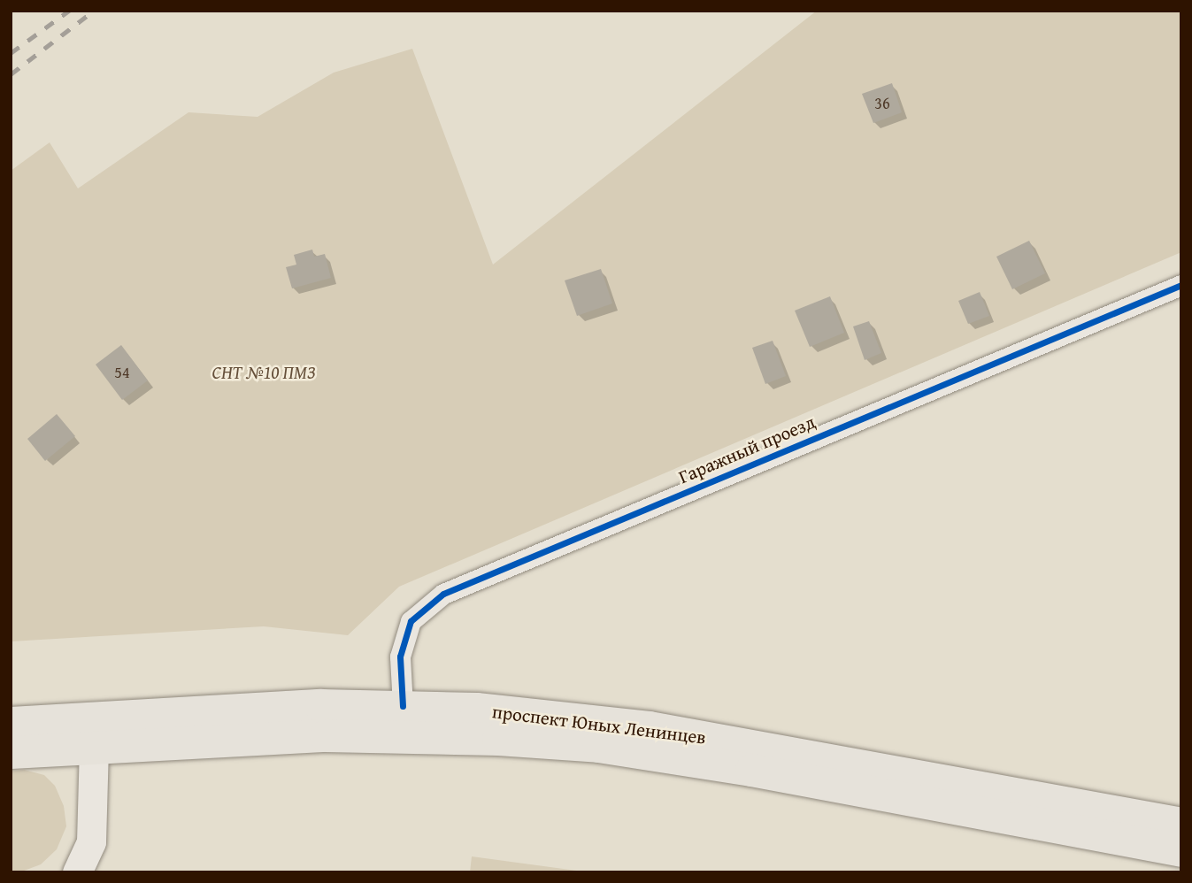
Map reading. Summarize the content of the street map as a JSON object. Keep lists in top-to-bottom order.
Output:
{
  "streets": {
    "main road": ["проспект Юных Ленинцев"],
    "street": ["Гаражный проезд"]
  },
  "crossings": [
    ["Гаражный проезд", "проспект Юных Ленинцев"]
  ],
  "parks": ["СНТ №10 ПМЗ"],
  "house_numbers": ["36", "54"]
}
